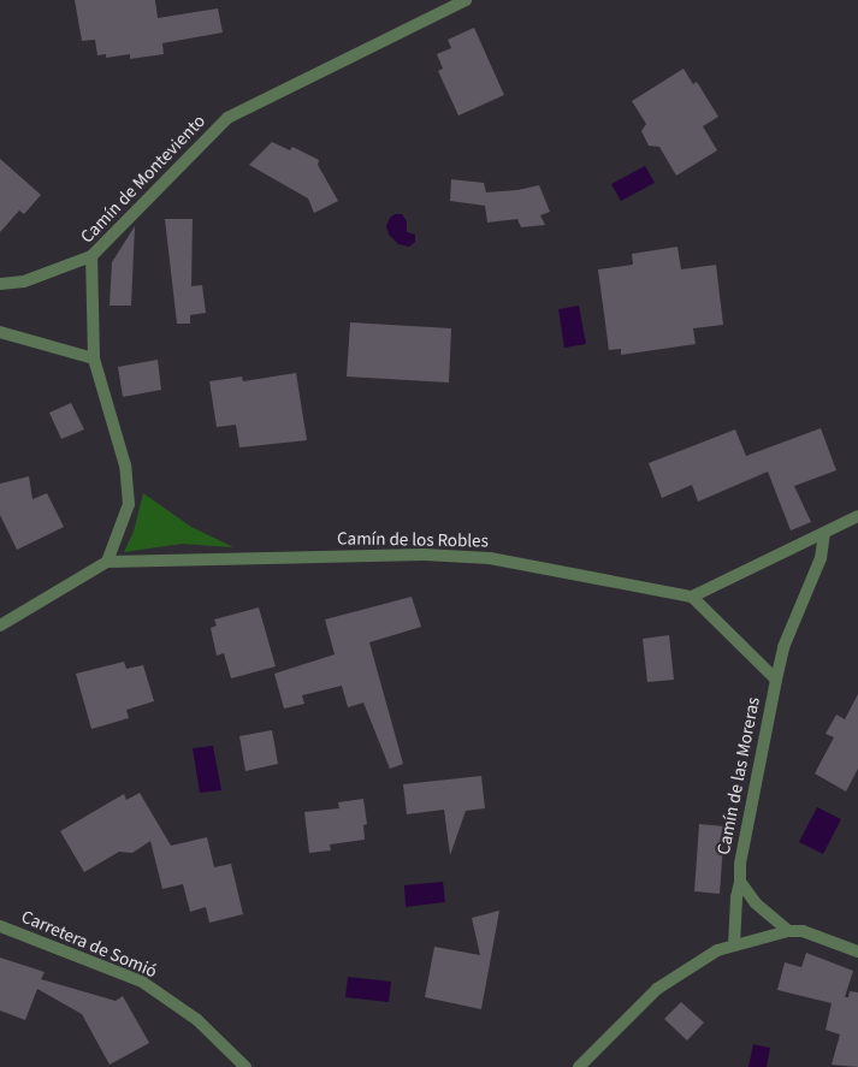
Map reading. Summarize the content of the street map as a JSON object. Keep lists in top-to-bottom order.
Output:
{
  "streets": {
    "street": [
      "Camín de Monteviento",
      "Camín de los Robles",
      "Camín de las Moreras",
      "Carretera de Somió"
    ]
  },
  "crossings": [
    ["Camín de Monteviento", "Camín de los Robles"],
    ["Camín de los Robles", "Camín de las Moreras"]
  ]
}
